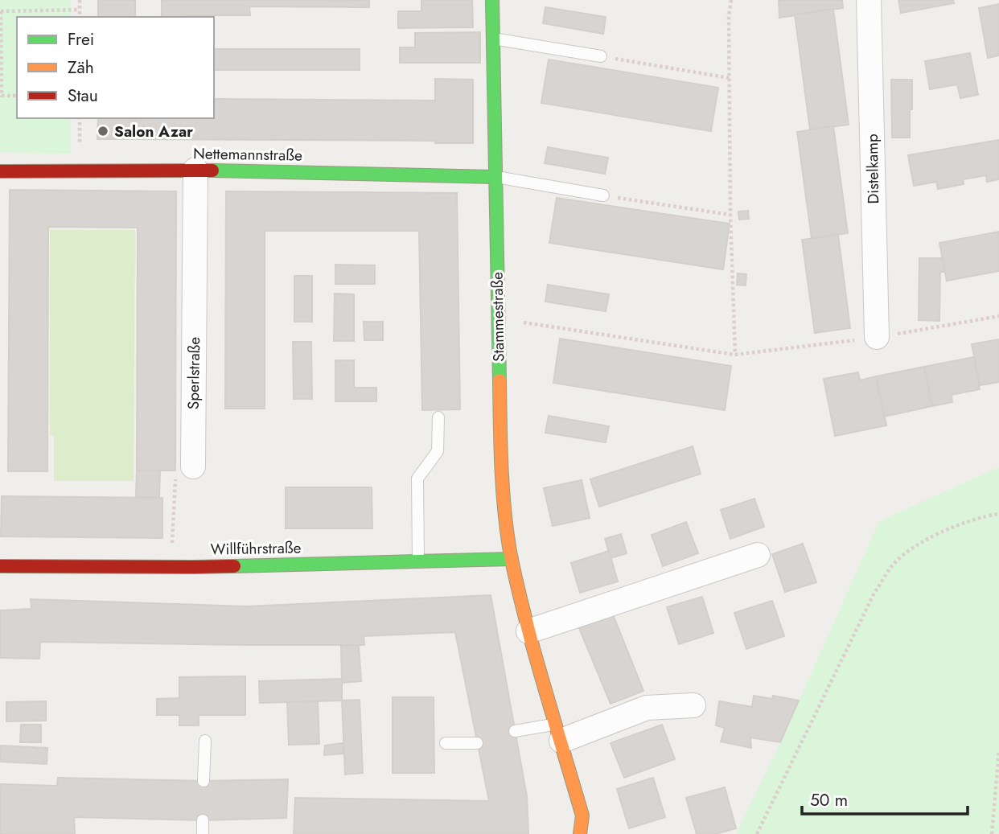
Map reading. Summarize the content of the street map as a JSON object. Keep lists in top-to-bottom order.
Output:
{
  "streets": {
    "street": [
      "Nettemannstraße",
      "Distelkamp",
      "Stammestraße",
      "Sperlstraße",
      "Willführstraße"
    ]
  },
  "crossings": [
    ["Nettemannstraße", "Stammestraße"],
    ["Nettemannstraße", "Sperlstraße"],
    ["Stammestraße", "Willführstraße"]
  ],
  "places": ["Salon Azar"],
  "legend": ["Frei", "Zäh", "Stau"],
  "scale_bar": "50 m"
}
